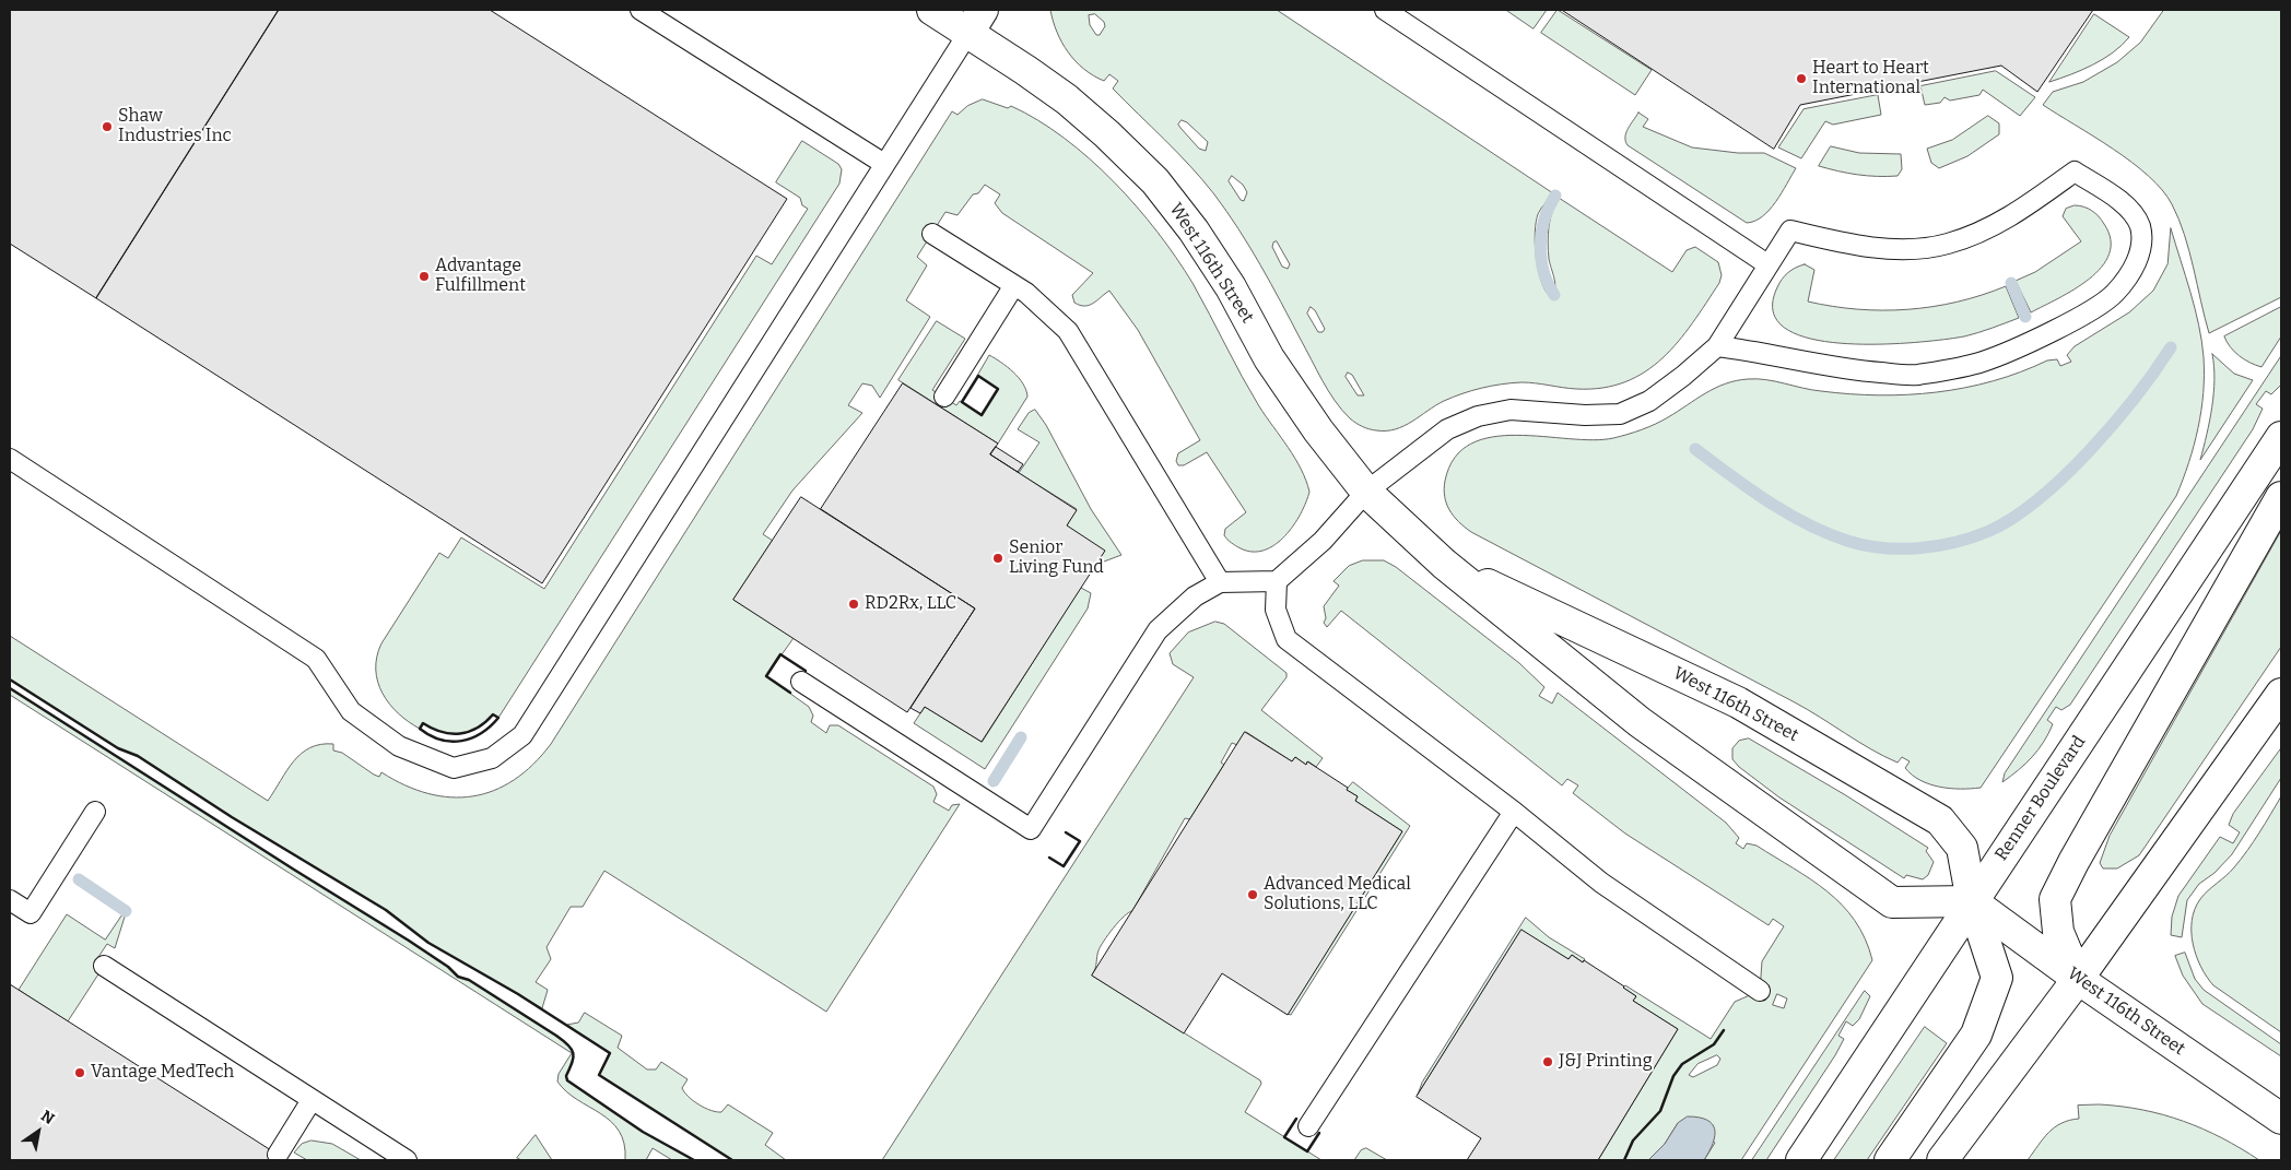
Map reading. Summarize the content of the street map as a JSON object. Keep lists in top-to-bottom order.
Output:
{
  "streets": {
    "street": ["West 116th Street", "Renner Boulevard"]
  },
  "crossings": [
    ["West 116th Street", "Renner Boulevard"]
  ],
  "places": [
    "Heart to Heart International",
    "Shaw Industries Inc",
    "Advantage Fulfillment",
    "Senior Living Fund",
    "RD2Rx, LLC",
    "Advanced Medical Solutions, LLC",
    "J&J Printing",
    "Vantage MedTech"
  ],
  "north": "top right"
}
